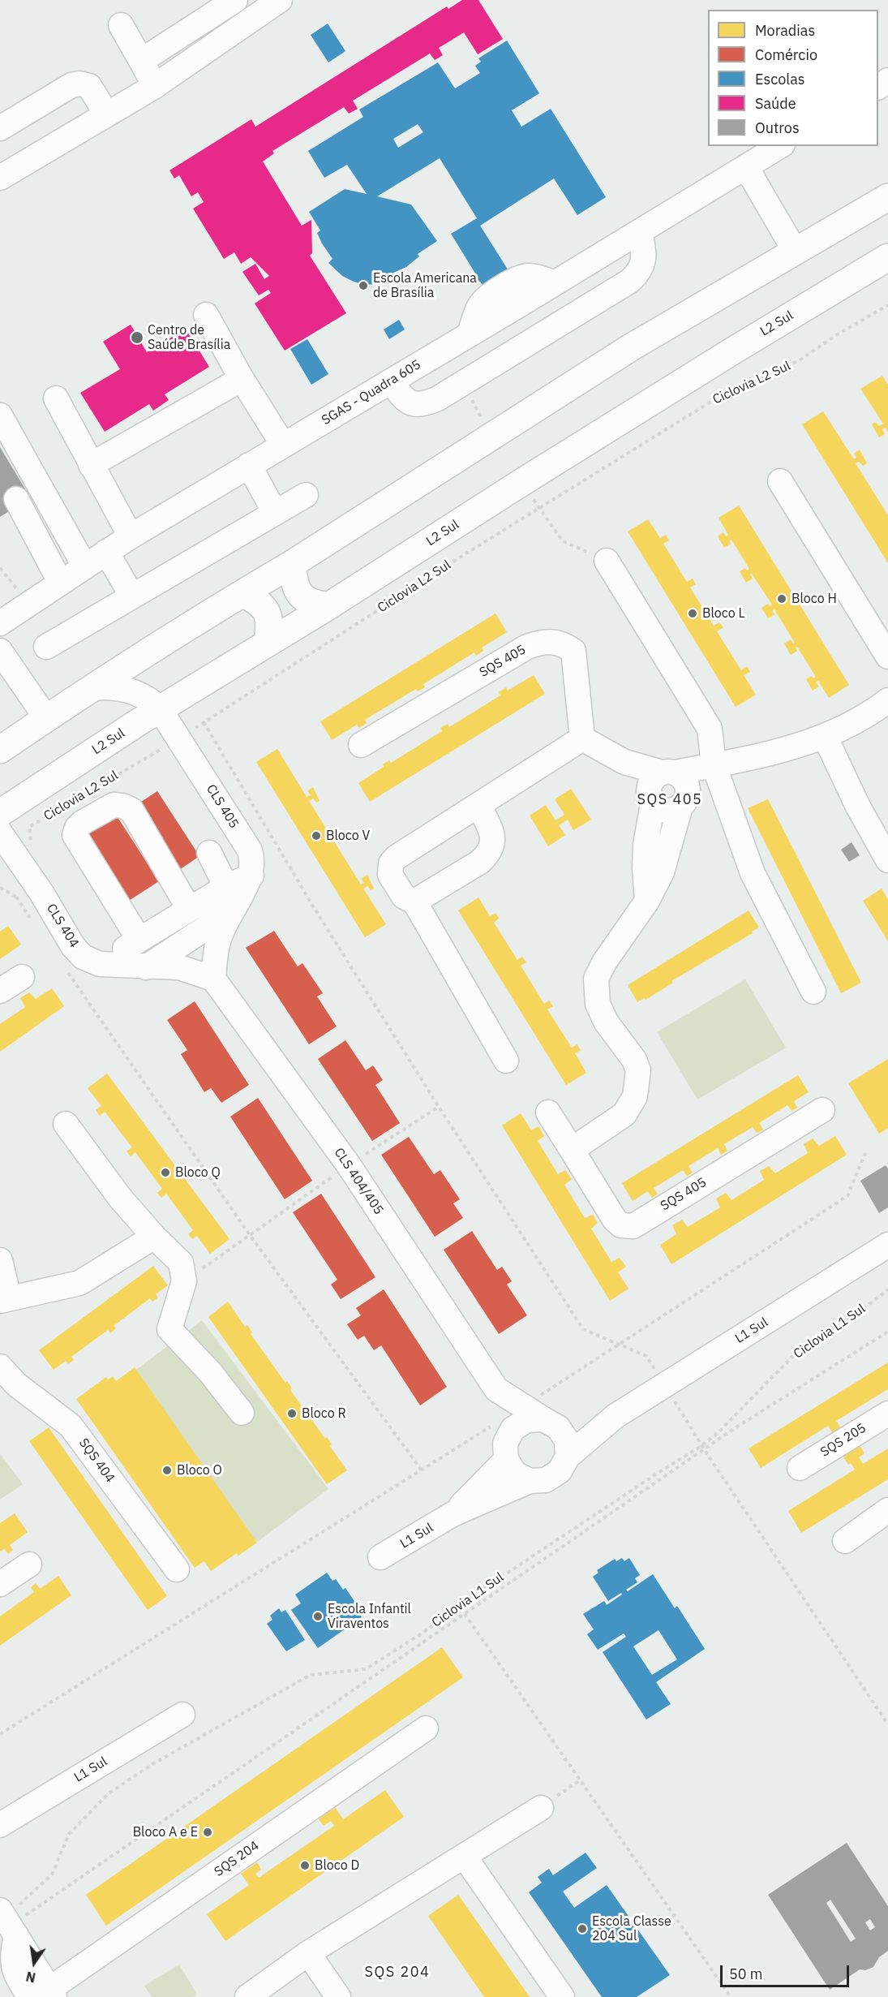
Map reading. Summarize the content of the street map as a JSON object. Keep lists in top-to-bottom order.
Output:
{
  "streets": {
    "main road": ["L2 Sul"],
    "street": [
      "SGAS - Quadra 605",
      "SQS 405",
      "CLS 405",
      "CLS 404",
      "CLS 404/405",
      "L1 Sul",
      "SQS 205",
      "SQS 404",
      "SQS 204"
    ],
    "path": ["Ciclovia L2 Sul", "Ciclovia L1 Sul"]
  },
  "crossings": [
    ["L2 Sul", "CLS 405"],
    ["Ciclovia L2 Sul", "CLS 405"],
    ["CLS 405", "CLS 404"],
    ["CLS 405", "CLS 404/405"],
    ["CLS 404", "CLS 404/405"],
    ["CLS 404/405", "L1 Sul"],
    ["Ciclovia L1 Sul", "SQS 204"]
  ],
  "districts": ["SQS 405", "SQS 204"],
  "places": [
    "Escola Americana de Brasília",
    "Centro de Saúde Brasília",
    "Bloco H",
    "Bloco L",
    "Bloco V",
    "Bloco Q",
    "Bloco R",
    "Bloco O",
    "Escola Infantil Viraventos",
    "Bloco A e E",
    "Bloco D",
    "Escola Classe 204 Sul"
  ],
  "legend": [
    "Moradias",
    "Comércio",
    "Escolas",
    "Saúde",
    "Outros"
  ],
  "scale_bar": "50 m",
  "north": "bottom"
}
